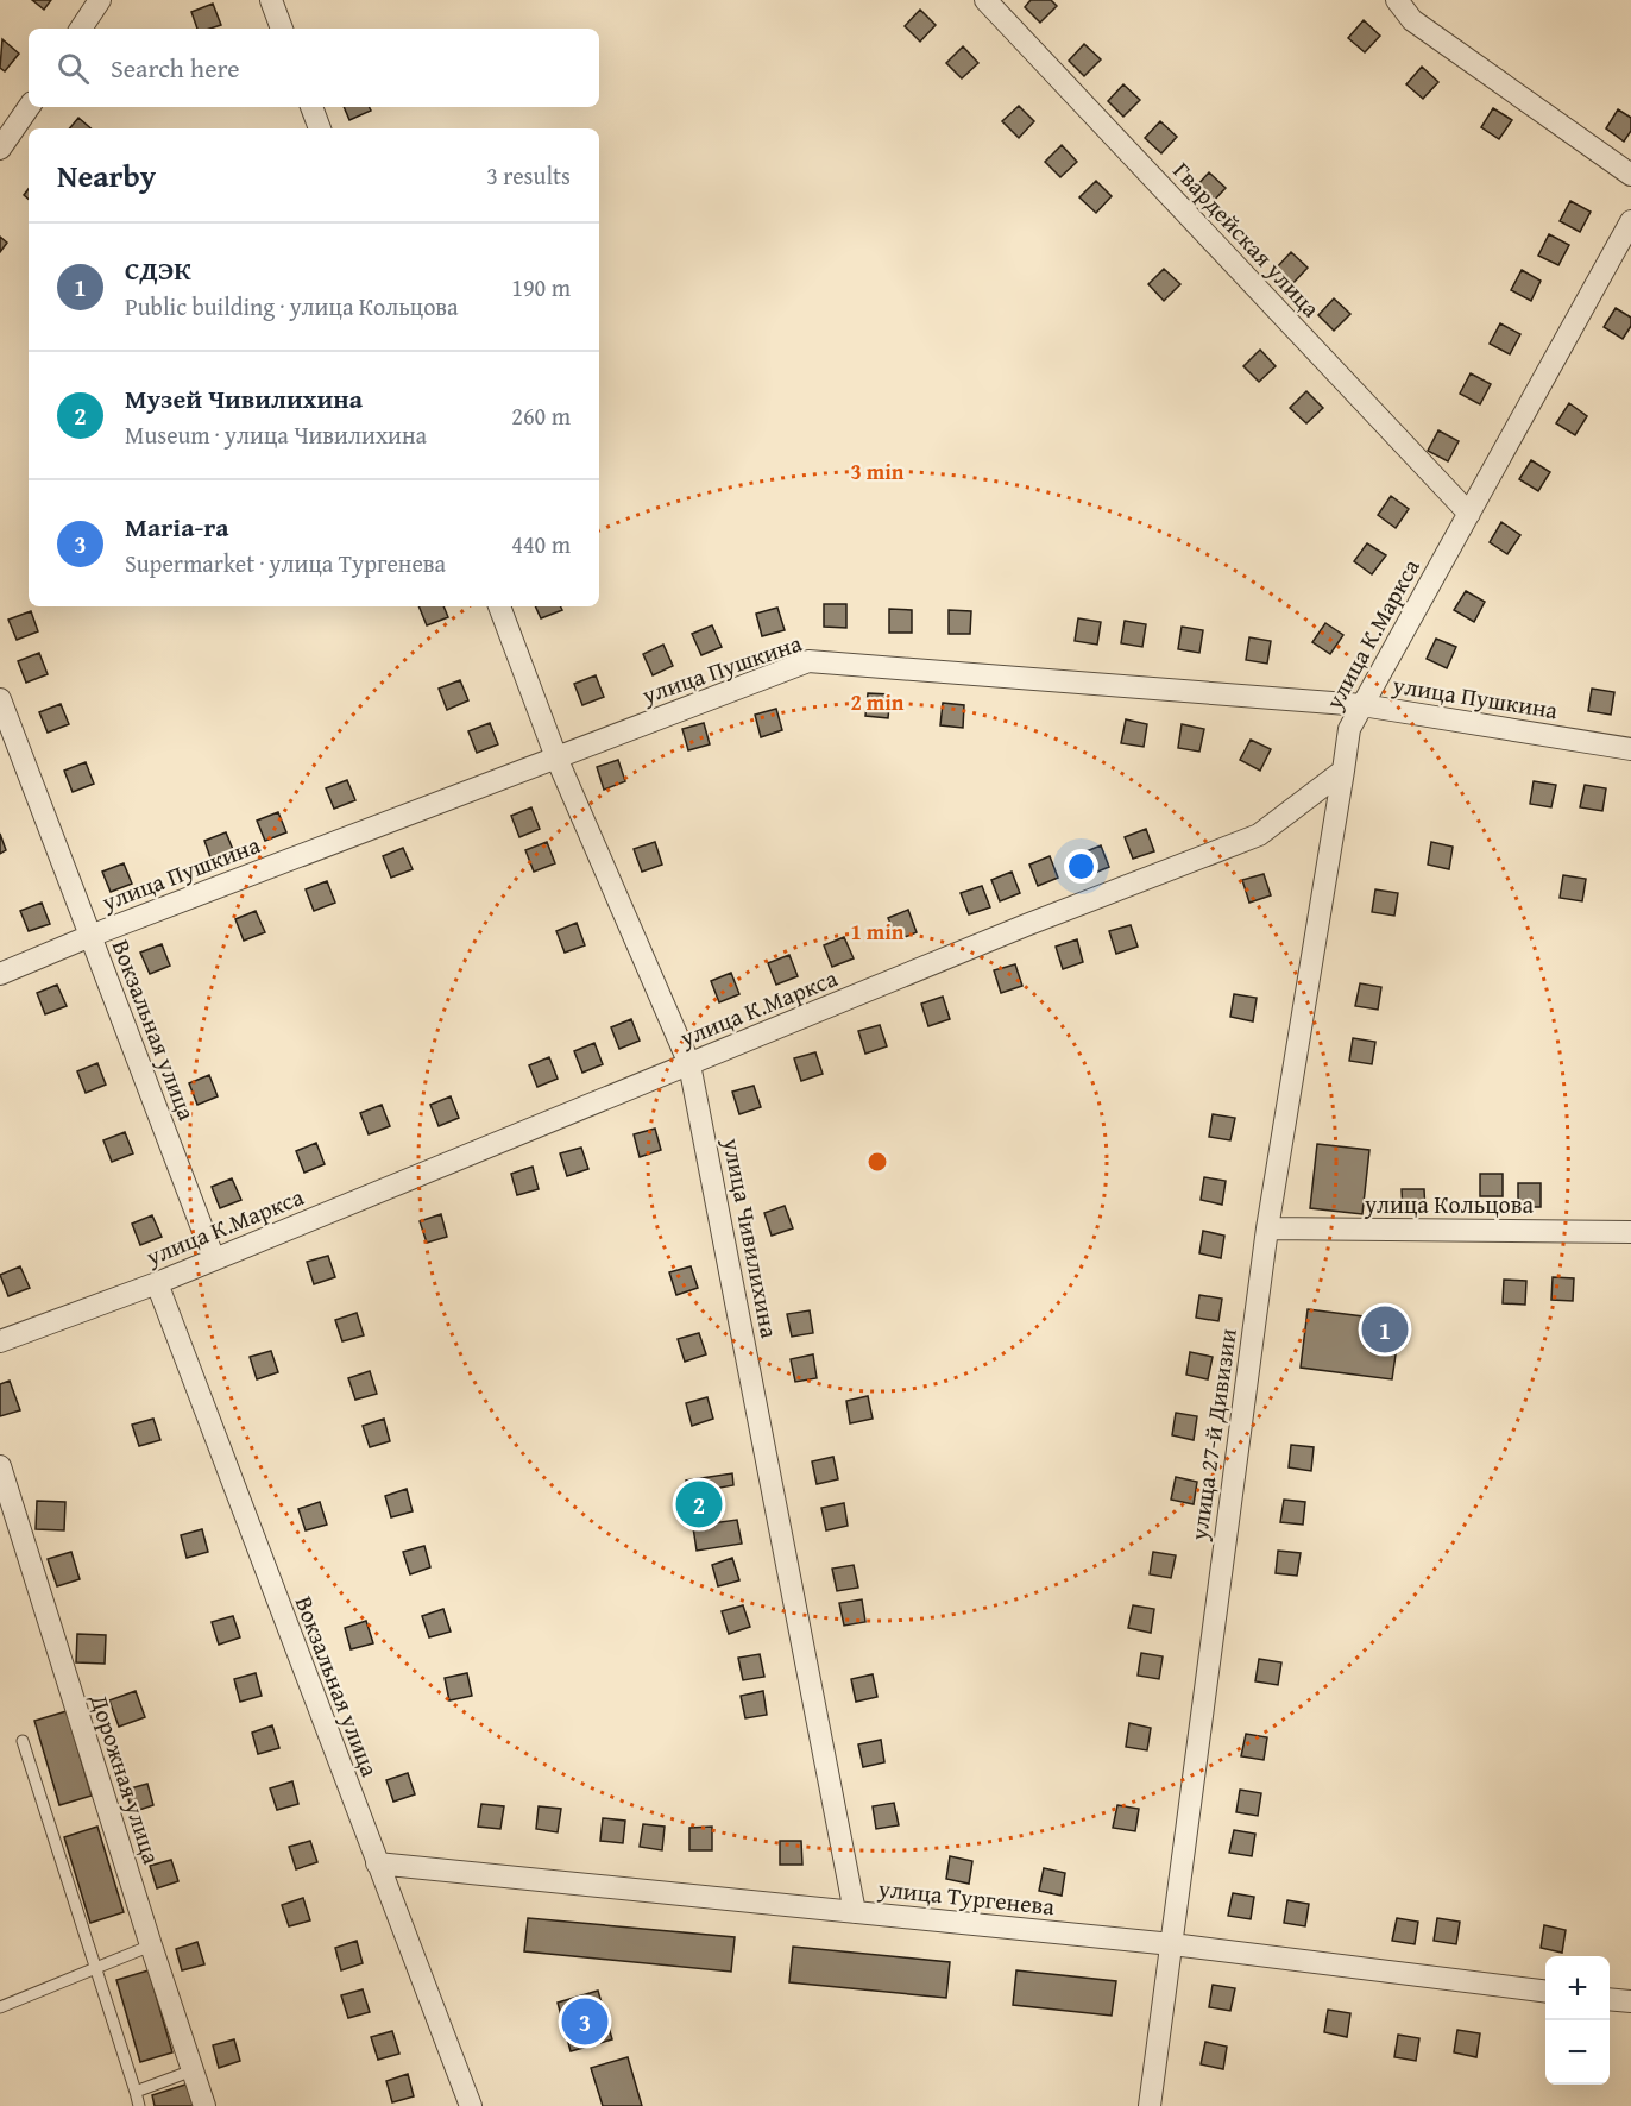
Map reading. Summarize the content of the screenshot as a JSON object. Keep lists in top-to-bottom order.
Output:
{
  "streets": {
    "street": [
      "Гвардейская улица",
      "улица К.Маркса",
      "улица Пушкина",
      "Вокзальная улица",
      "улица Кольцова",
      "улица Чивилихина",
      "улица 27-й Дивизии",
      "Дорожная улица",
      "улица Тургенева"
    ]
  },
  "crossings": [
    ["Гвардейская улица", "улица К.Маркса"],
    ["улица К.Маркса", "улица Пушкина"],
    ["улица К.Маркса", "Вокзальная улица"],
    ["улица К.Маркса", "улица Чивилихина"],
    ["улица К.Маркса", "улица 27-й Дивизии"],
    ["улица Пушкина", "Вокзальная улица"],
    ["улица Пушкина", "улица Чивилихина"],
    ["Вокзальная улица", "улица Тургенева"],
    ["улица Кольцова", "улица 27-й Дивизии"],
    ["улица Чивилихина", "улица Тургенева"],
    ["улица 27-й Дивизии", "улица Тургенева"]
  ],
  "page": {
    "search": "Search here",
    "heading": ["Nearby", "3 results"],
    "list": [
      {
        "mark": "1",
        "name": "СДЭК",
        "note": "Public building · улица Кольцова",
        "value": "190 m"
      },
      {
        "mark": "2",
        "name": "Музей Чивилихина",
        "note": "Museum · улица Чивилихина",
        "value": "260 m"
      },
      {
        "mark": "3",
        "name": "Maria-ra",
        "note": "Supermarket · улица Тургенева",
        "value": "440 m"
      }
    ],
    "pins": ["1", "2", "3"],
    "map_buttons": ["+", "−"]
  },
  "rings": ["3 min", "2 min", "1 min"]
}
